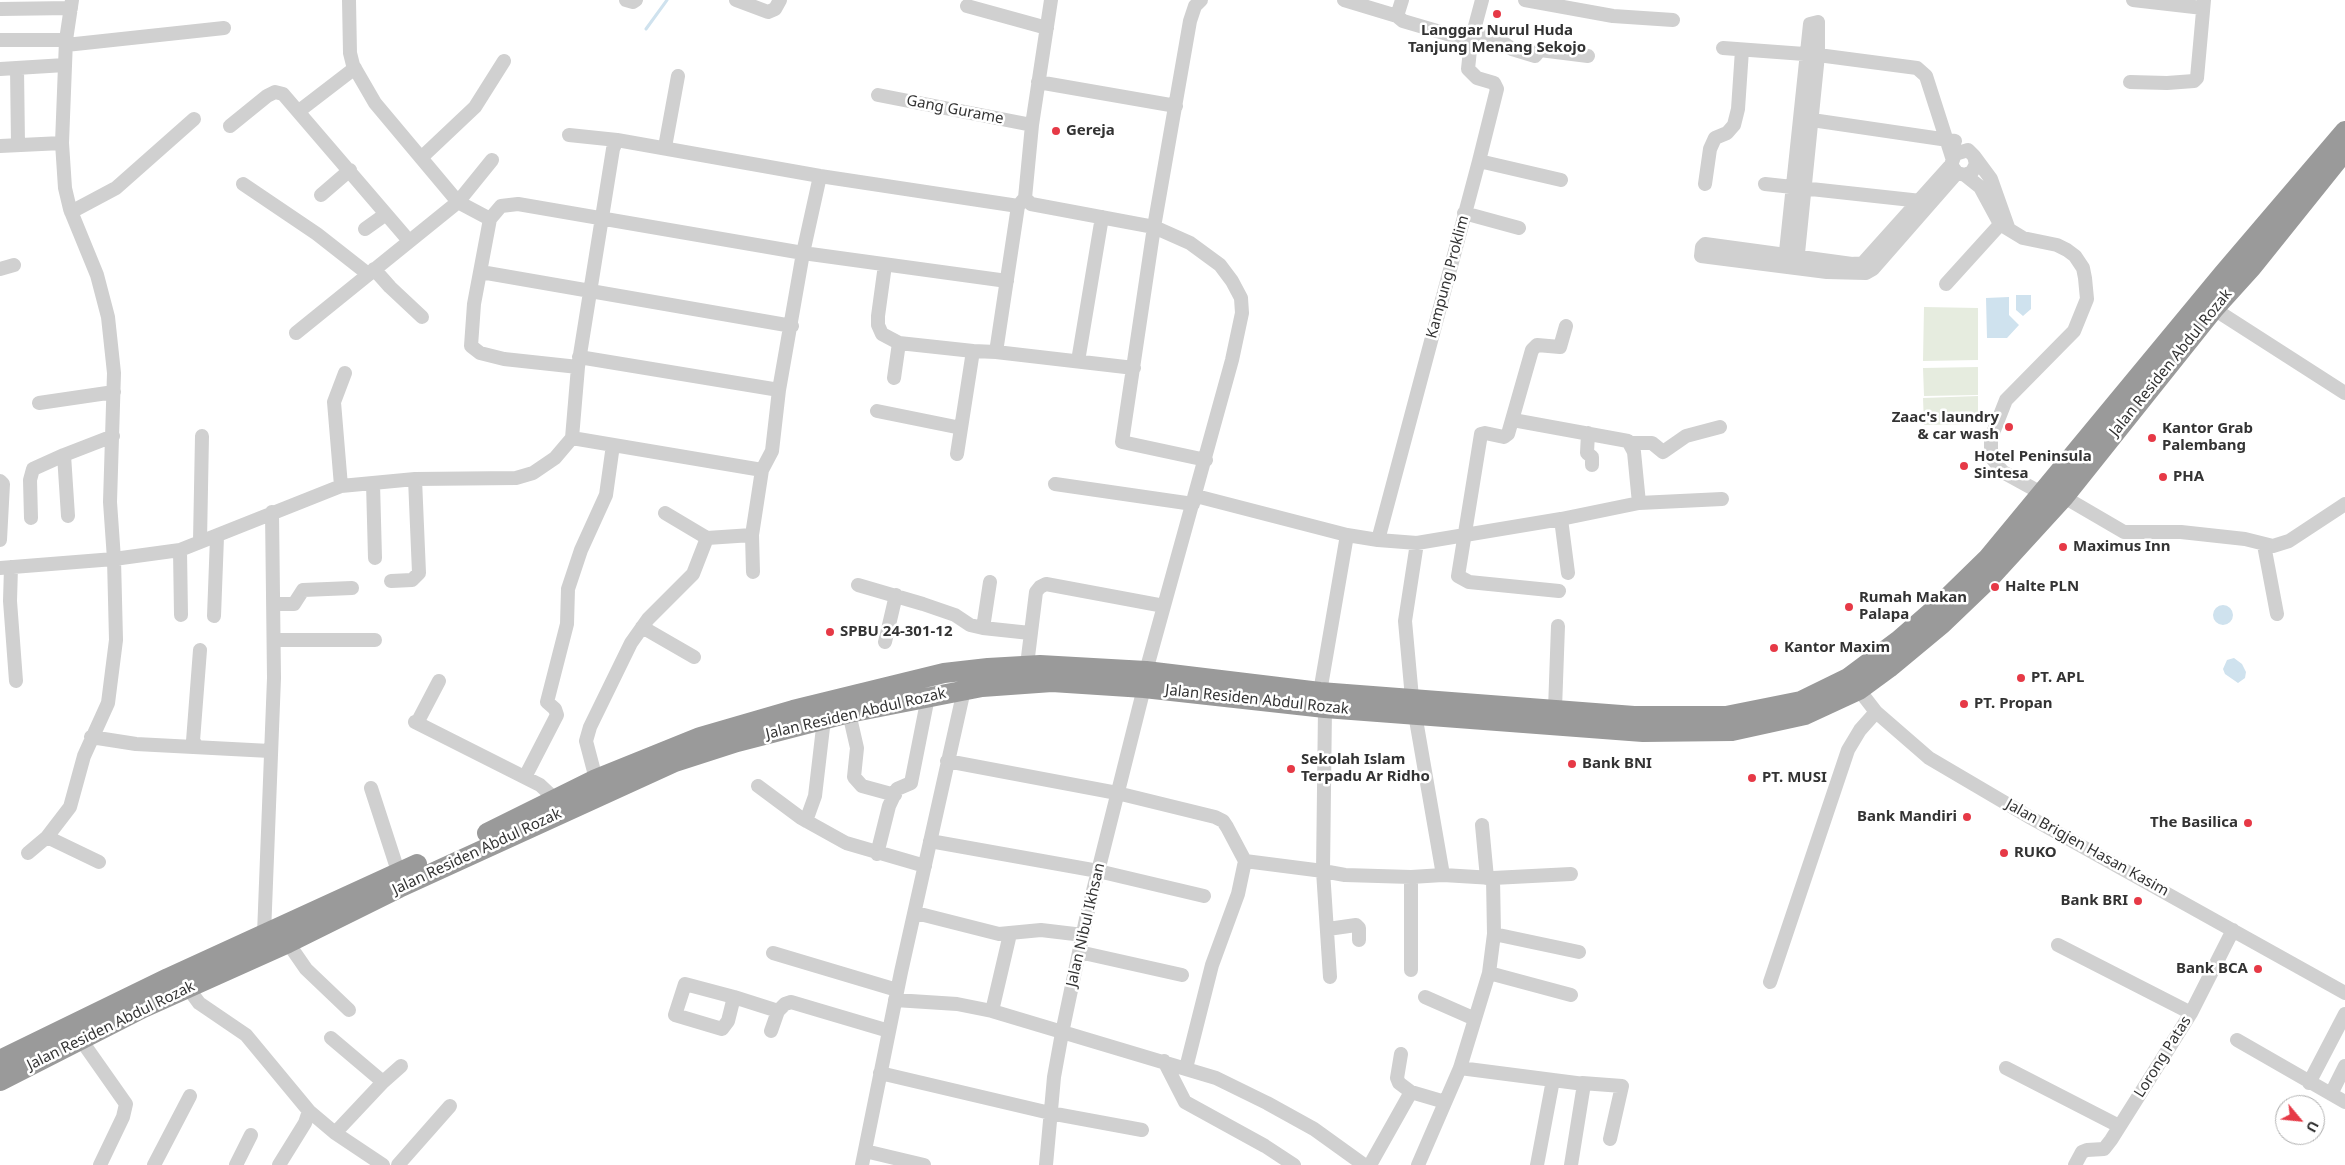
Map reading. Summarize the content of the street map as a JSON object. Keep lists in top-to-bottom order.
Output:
{
  "streets": {
    "highway": ["Jalan Residen Abdul Rozak"],
    "street": [
      "Gang Gurame",
      "Kampung Proklim",
      "Jalan Brigjen Hasan Kasim",
      "Jalan Nibul Ikhsan",
      "Lorong Patas"
    ]
  },
  "crossings": [
    ["Jalan Residen Abdul Rozak", "Jalan Brigjen Hasan Kasim"],
    ["Jalan Residen Abdul Rozak", "Jalan Nibul Ikhsan"],
    ["Jalan Brigjen Hasan Kasim", "Lorong Patas"]
  ],
  "places": [
    "Langgar Nurul Huda Tanjung Menang Sekojo",
    "Gereja",
    "Zaac's laundry & car wash",
    "Kantor Grab Palembang",
    "Hotel Peninsula Sintesa",
    "PHA",
    "Maximus Inn",
    "Halte PLN",
    "Rumah Makan Palapa",
    "SPBU 24-301-12",
    "Kantor Maxim",
    "PT. APL",
    "PT. Propan",
    "Bank BNI",
    "Sekolah Islam Terpadu Ar Ridho",
    "PT. MUSI",
    "Bank Mandiri",
    "The Basilica",
    "RUKO",
    "Bank BRI",
    "Bank BCA"
  ],
  "north": "bottom right"
}
